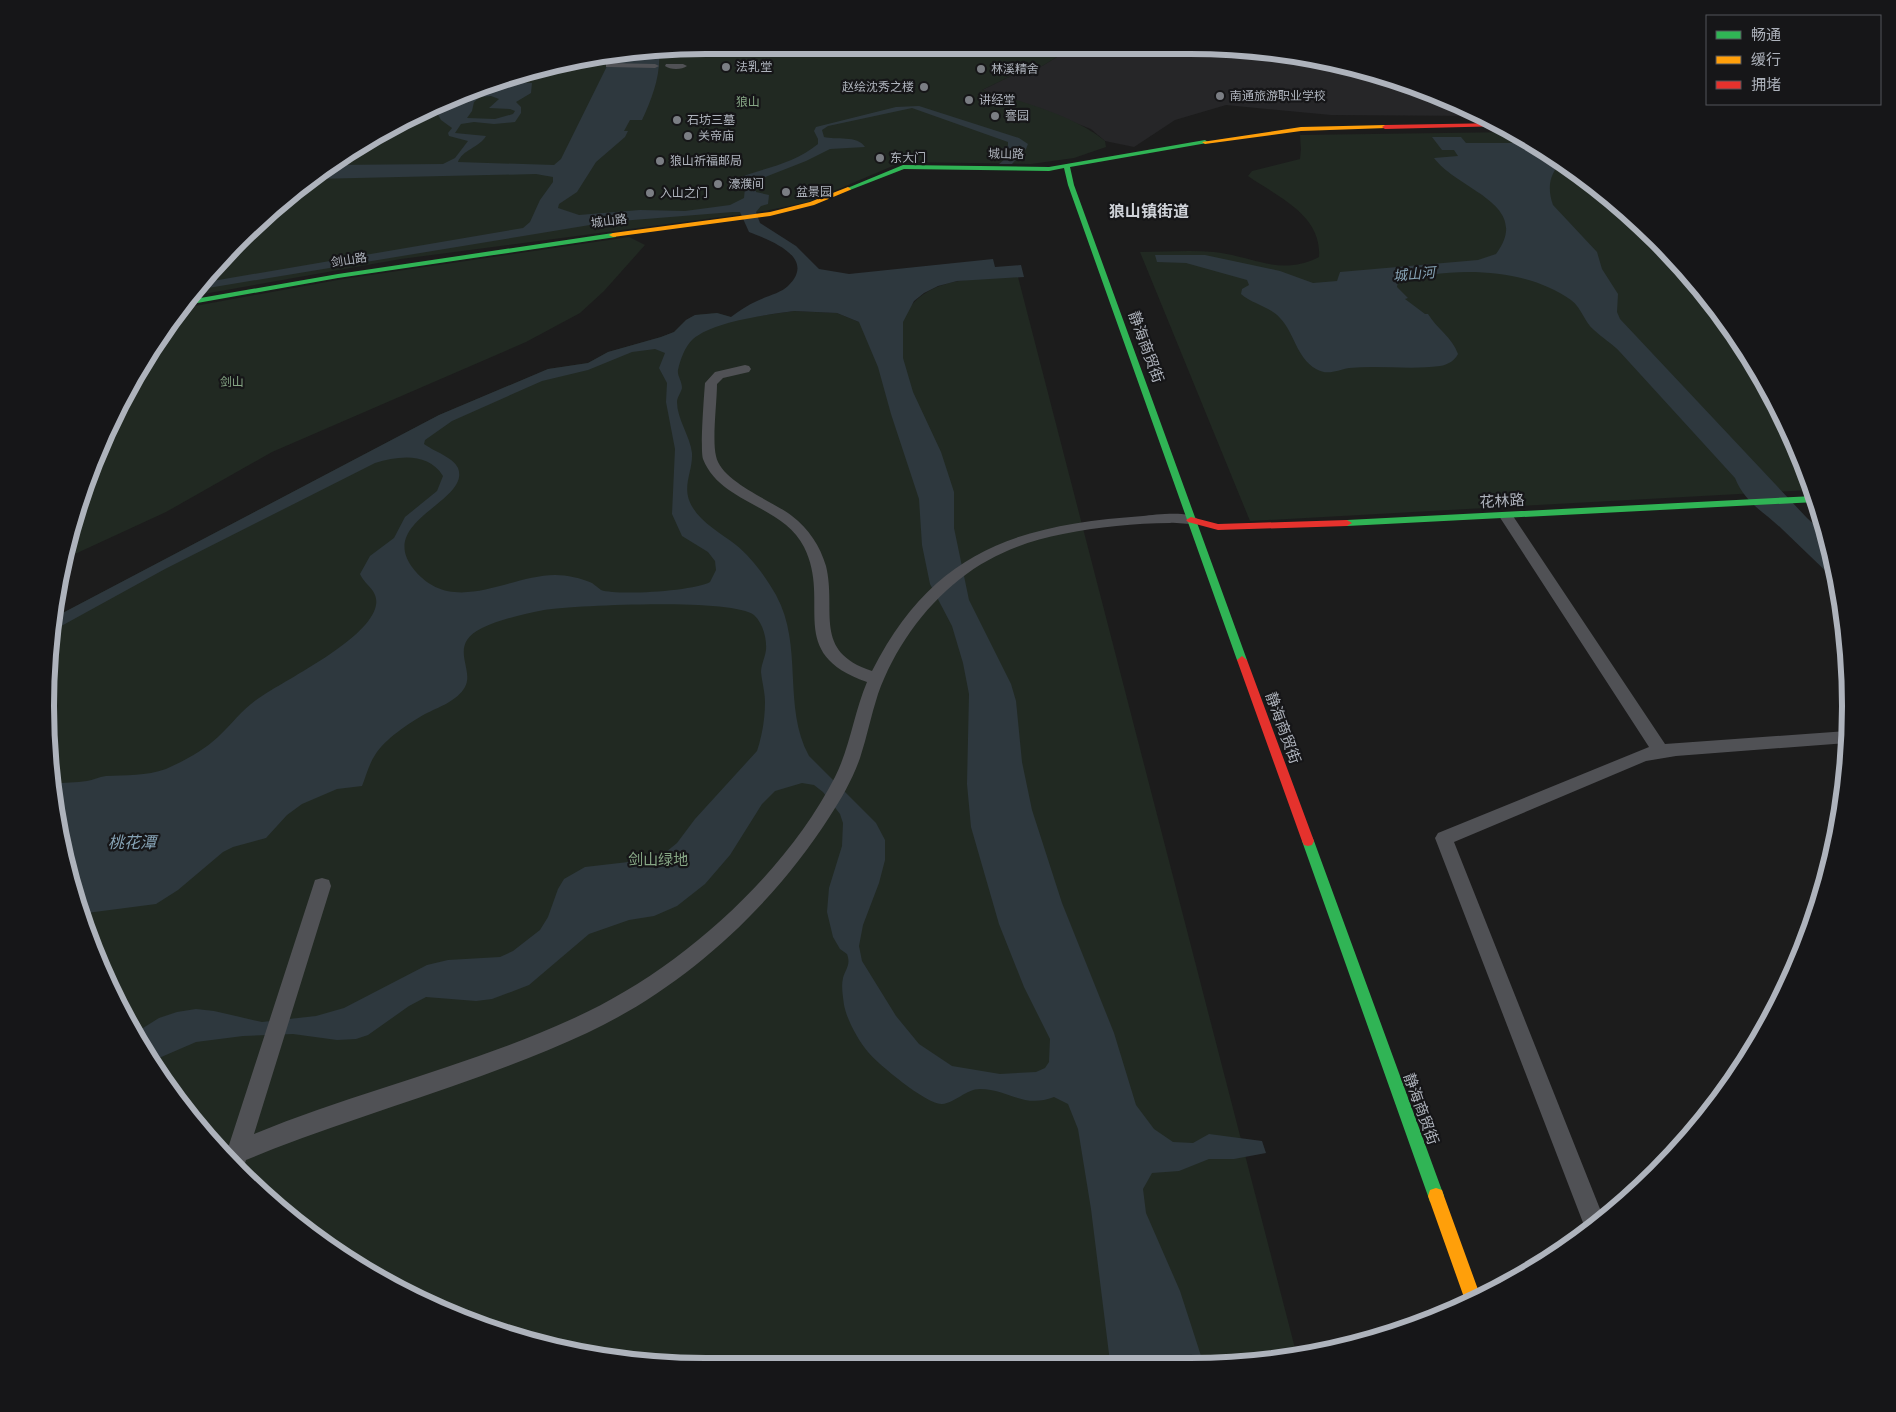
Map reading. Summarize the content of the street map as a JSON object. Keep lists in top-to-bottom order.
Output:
{
  "streets": {
    "street": [
      "城山路",
      "剑山路",
      "静海商贸街",
      "花林路"
    ]
  },
  "crossings": [
    ["城山路", "剑山路"],
    ["城山路", "静海商贸街"],
    ["静海商贸街", "花林路"]
  ],
  "districts": ["狼山镇街道"],
  "water": ["城山河", "桃花潭"],
  "parks": ["狼山", "剑山", "剑山绿地"],
  "places": [
    "法乳堂",
    "林溪精舍",
    "赵绘沈秀之楼",
    "南通旅游职业学校",
    "讲经堂",
    "謇园",
    "石坊三墓",
    "关帝庙",
    "东大门",
    "狼山祈福邮局",
    "濠濮间",
    "盆景园",
    "入山之门"
  ],
  "legend": ["畅通", "缓行", "拥堵"]
}
